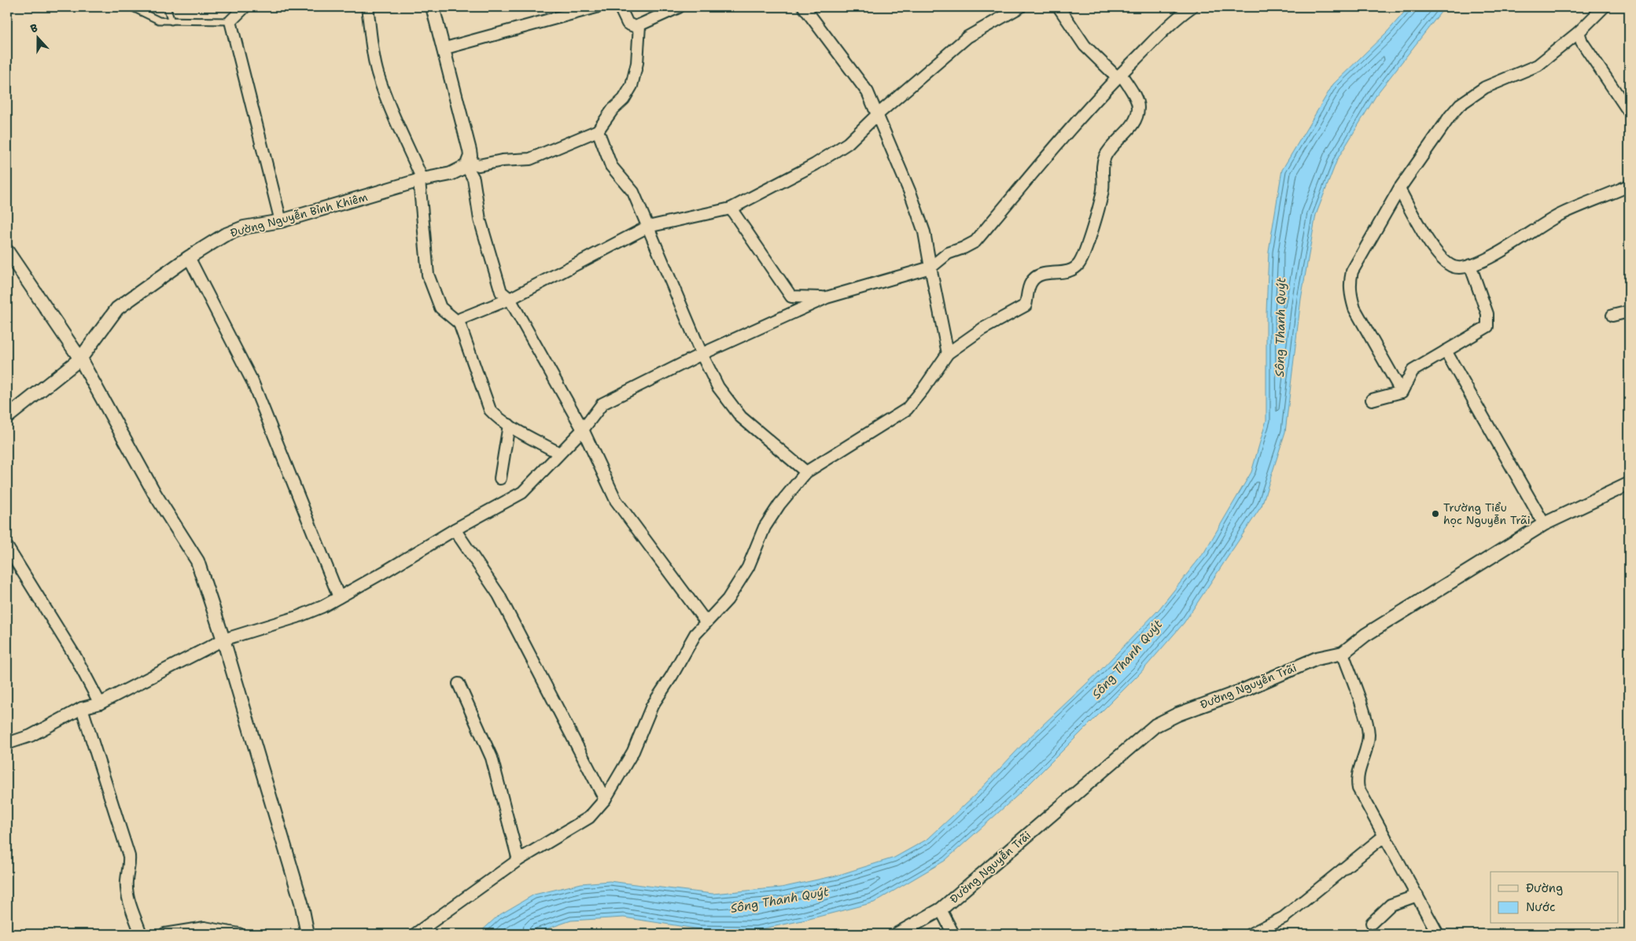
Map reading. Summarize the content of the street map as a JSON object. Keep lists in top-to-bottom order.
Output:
{
  "streets": {
    "street": ["Đường Nguyễn Bỉnh Khiêm", "Đường Nguyễn Trãi"]
  },
  "water": ["Sông Thanh Quýt"],
  "places": ["Trường Tiểu học Nguyễn Trãi"],
  "legend": ["Đường", "Nước"],
  "north": "top"
}
